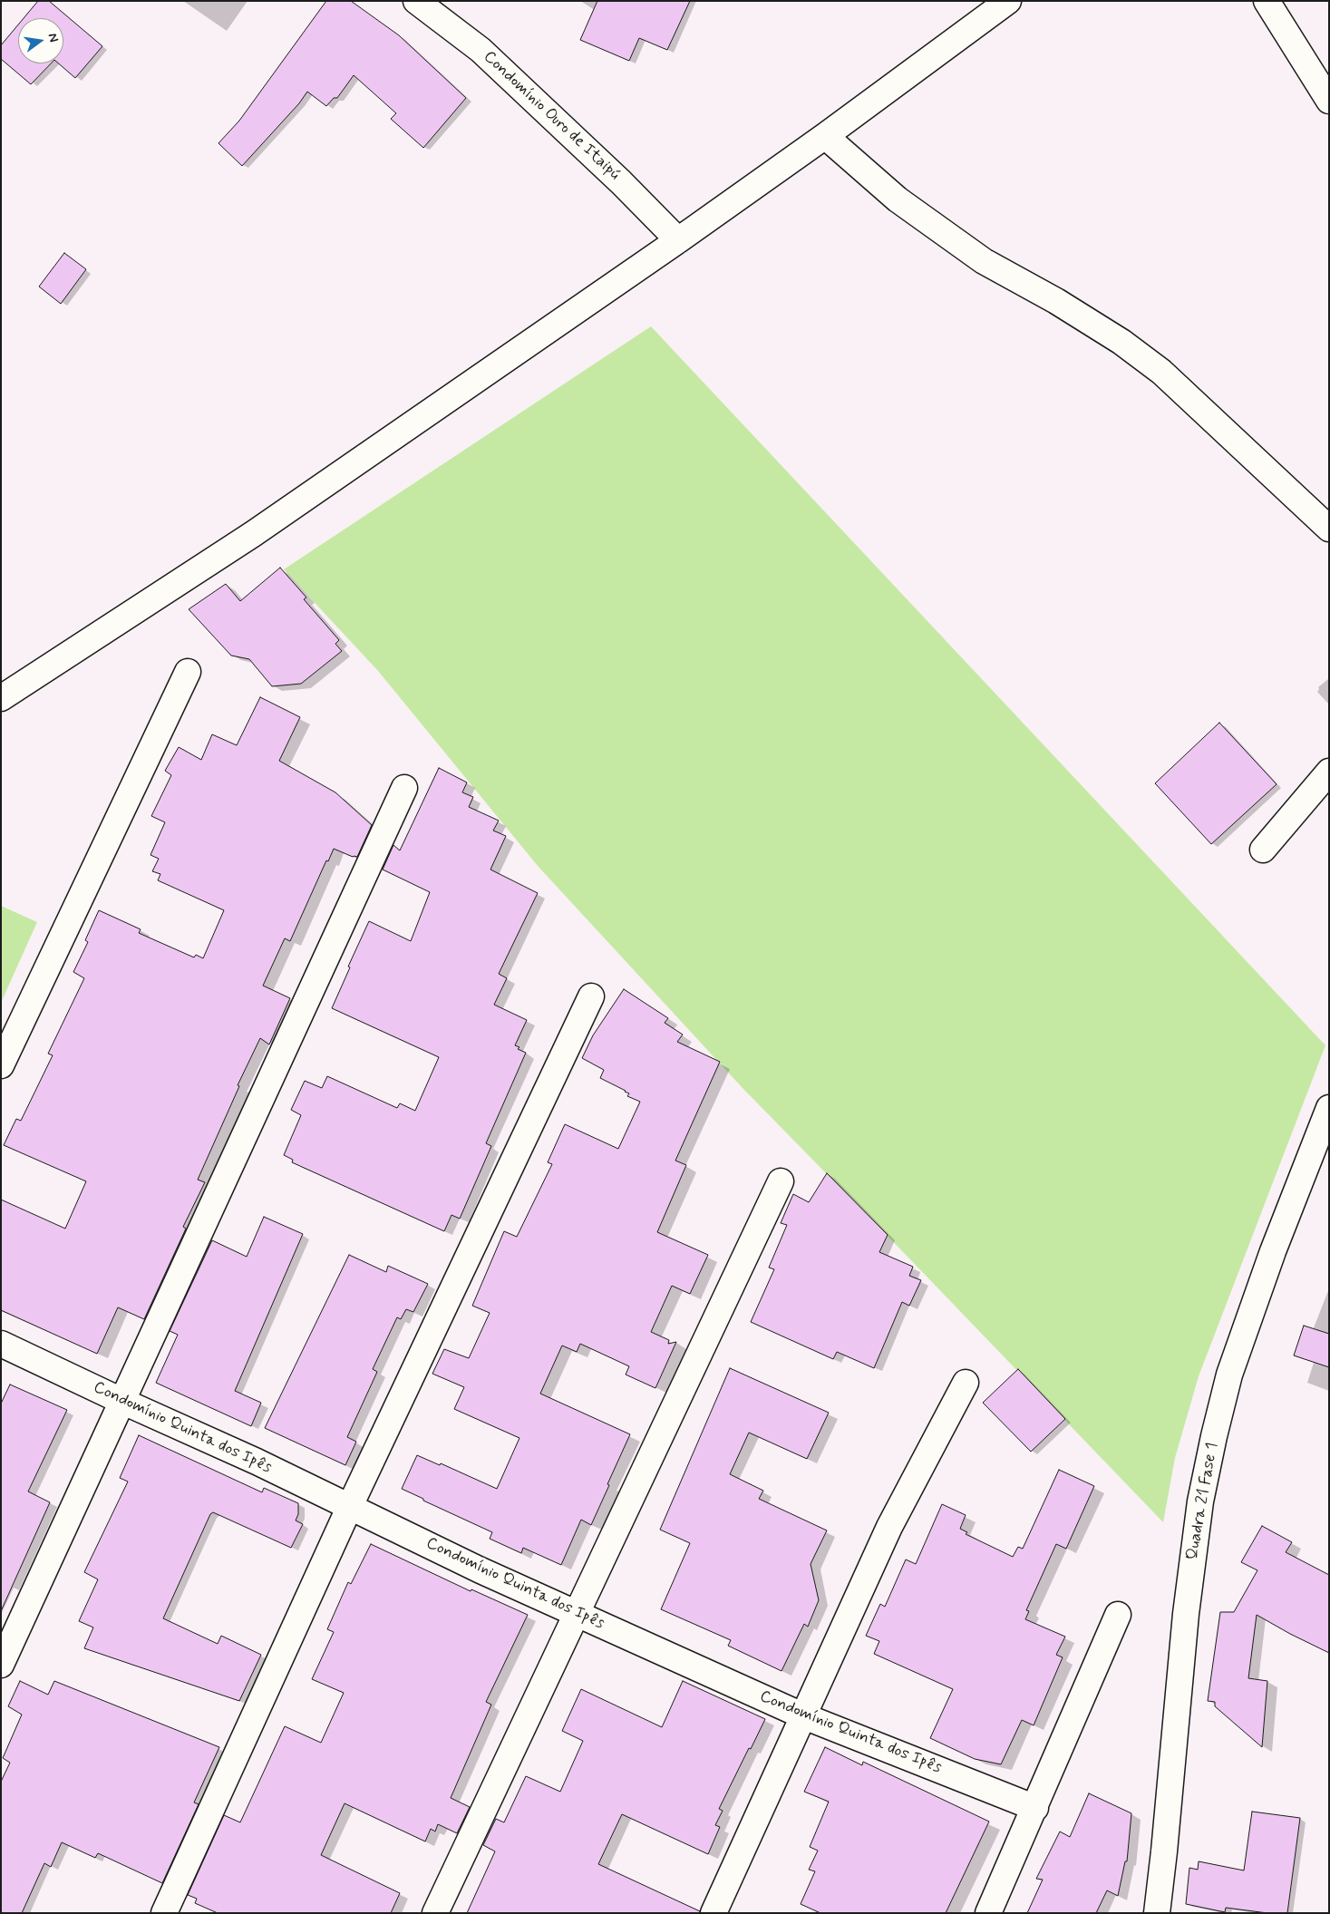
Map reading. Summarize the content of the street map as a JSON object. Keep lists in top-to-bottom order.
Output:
{
  "streets": {
    "street": ["Condomínio Ouro de Itaipú", "Condomínio Quinta dos Ipês", "Quadra 21 Fase 1"]
  },
  "north": "right"
}
